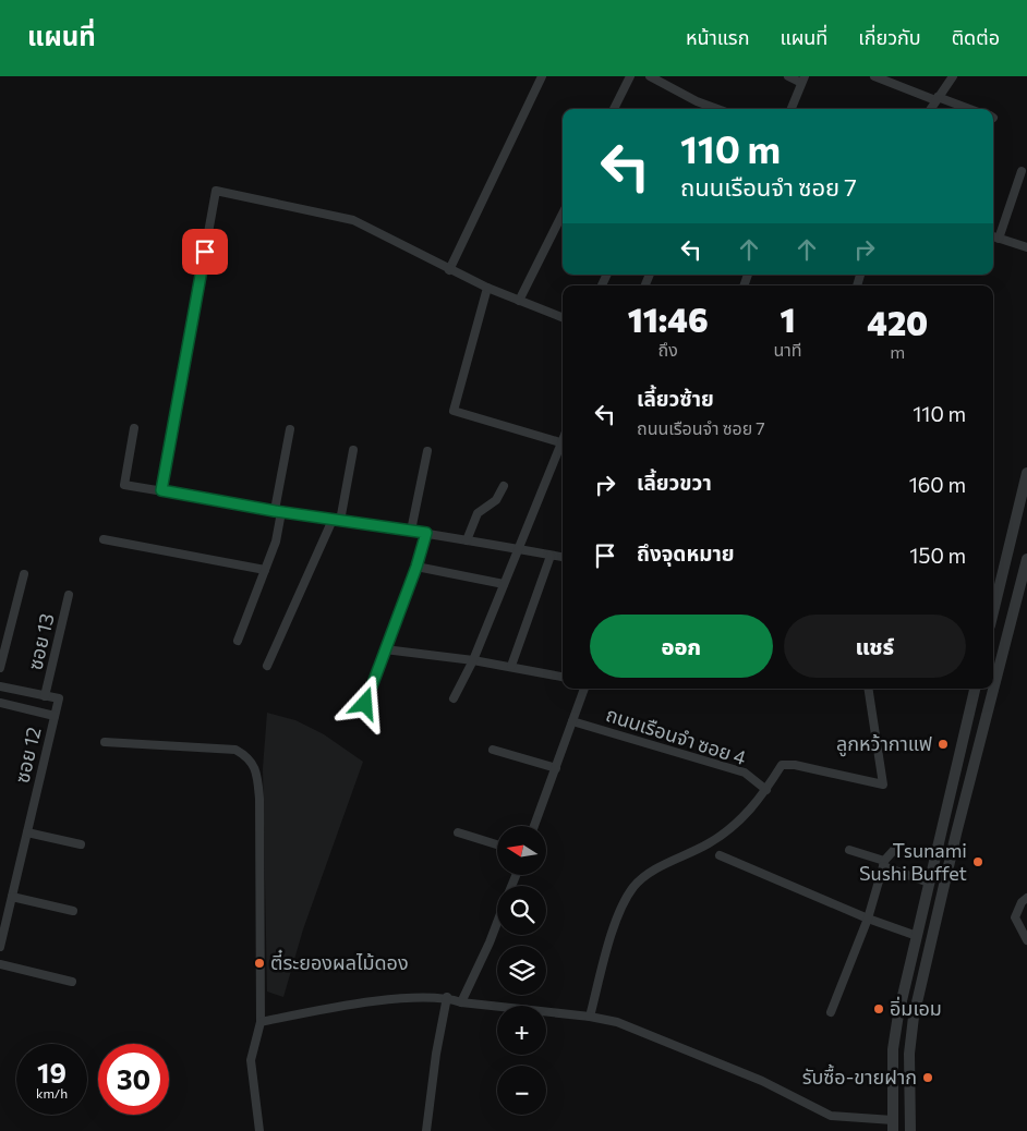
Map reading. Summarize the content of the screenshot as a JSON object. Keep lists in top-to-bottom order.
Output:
{
  "streets": {
    "street": ["ซอย 13", "ถนนเรือนจำ ซอย 4", "ซอย 12"]
  },
  "crossings": [
    ["ซอย 13", "ซอย 12"]
  ],
  "places": [
    "ลูกหว้ากาแฟ",
    "Tsunami Sushi Buffet",
    "ตี๋ระยองผลไม้ดอง",
    "อิ่มเอม",
    "รับซื้อ-ขายฝาก"
  ],
  "north": "left",
  "page": {
    "header": "แผนที่",
    "nav": [
      "หน้าแรก",
      "แผนที่",
      "เกี่ยวกับ",
      "ติดต่อ"
    ],
    "turn": ["110 m", "ถนนเรือนจำ ซอย 7"],
    "eta": [
      "11:46",
      "ถึง",
      "1",
      "นาที",
      "420",
      "m"
    ],
    "list": [
      {
        "name": "เลี้ยวซ้าย",
        "note": "ถนนเรือนจำ ซอย 7",
        "value": "110 m"
      },
      {
        "name": "เลี้ยวขวา",
        "value": "160 m"
      },
      {
        "name": "ถึงจุดหมาย",
        "value": "150 m"
      }
    ],
    "buttons": ["ออก", "แชร์"],
    "map_buttons": ["+", "−"],
    "speed": "19 km/h",
    "limit": "30"
  }
}
